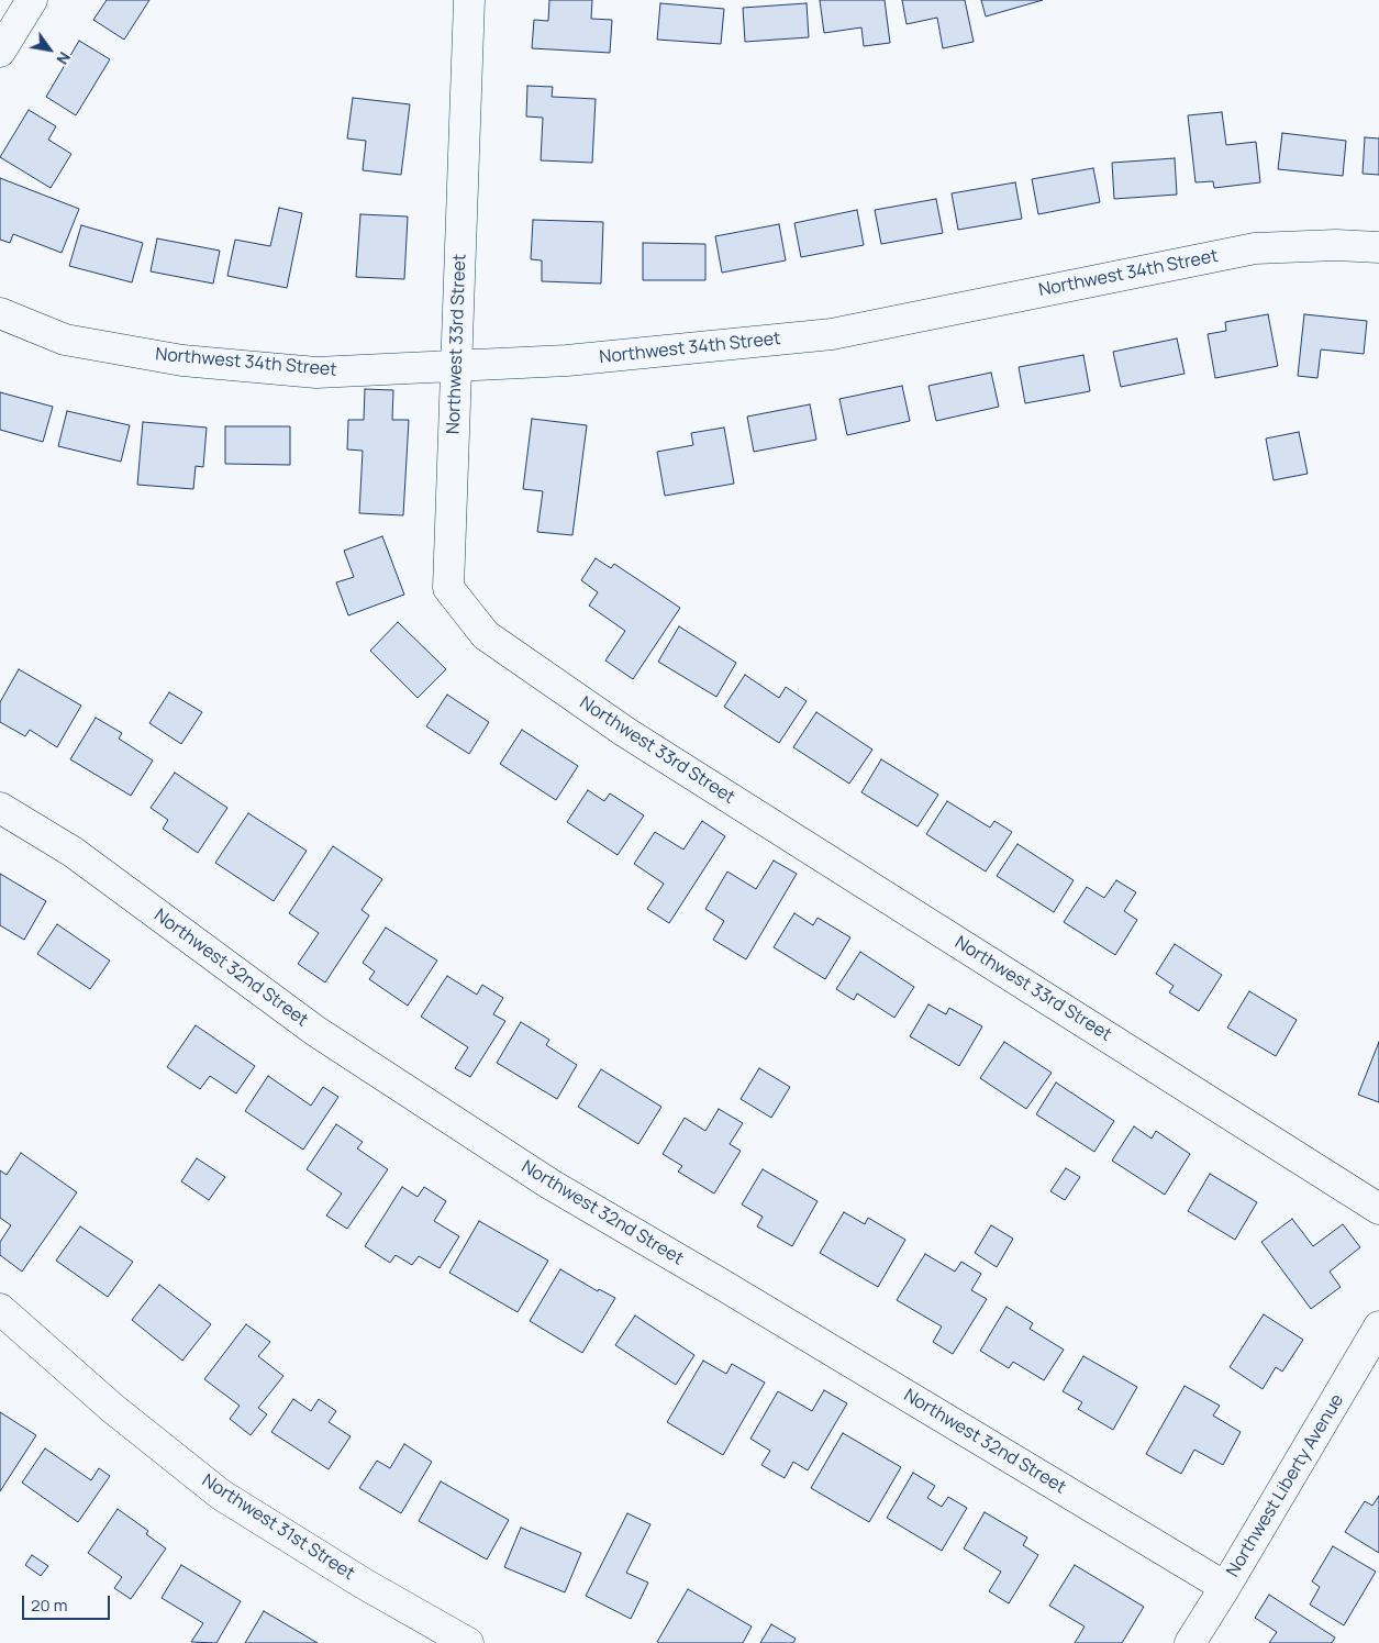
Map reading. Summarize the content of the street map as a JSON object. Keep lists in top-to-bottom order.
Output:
{
  "streets": {
    "street": [
      "Northwest 34th Street",
      "Northwest 33rd Street",
      "Northwest 32nd Street",
      "Northwest Liberty Avenue",
      "Northwest 31st Street"
    ]
  },
  "crossings": [
    ["Northwest 34th Street", "Northwest 33rd Street"],
    ["Northwest 32nd Street", "Northwest Liberty Avenue"]
  ],
  "scale_bar": "20 m",
  "north": "bottom right"
}
